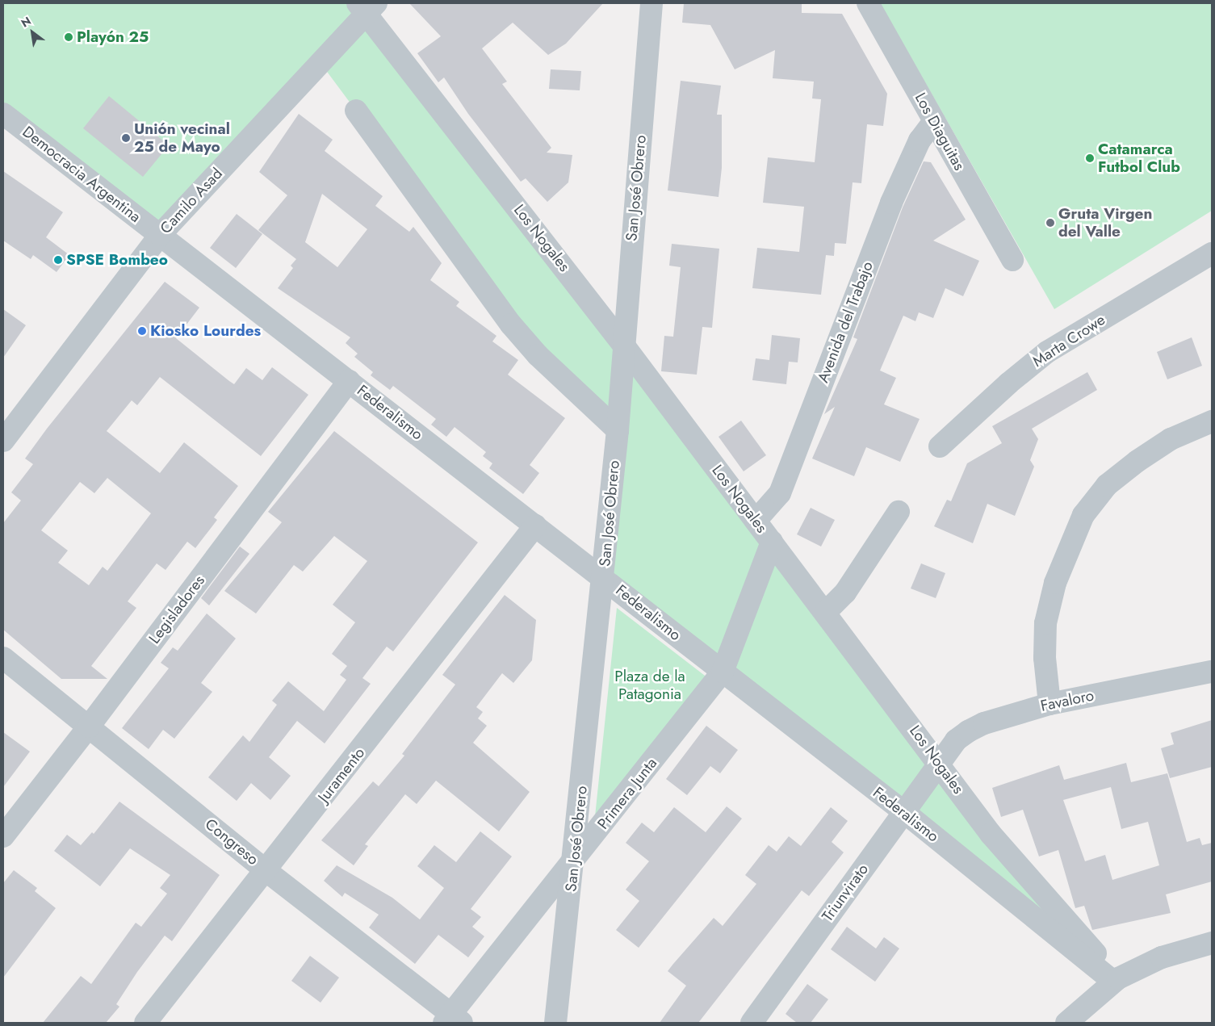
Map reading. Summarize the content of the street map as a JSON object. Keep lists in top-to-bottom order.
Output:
{
  "streets": {
    "street": [
      "Los Diaguitas",
      "Democracia Argentina",
      "San José Obrero",
      "Camilo Asad",
      "Los Nogales",
      "Avenida del Trabajo",
      "Marta Crowe",
      "Federalismo",
      "Legisladores",
      "Favaloro",
      "Juramento",
      "Primera Junta",
      "Congreso",
      "Triunvirato"
    ]
  },
  "crossings": [
    ["Los Diaguitas", "Avenida del Trabajo"],
    ["Democracia Argentina", "Camilo Asad"],
    ["Democracia Argentina", "Federalismo"],
    ["San José Obrero", "Los Nogales"],
    ["San José Obrero", "Federalismo"],
    ["San José Obrero", "Primera Junta"],
    ["Camilo Asad", "Los Nogales"],
    ["Camilo Asad", "Federalismo"],
    ["Los Nogales", "Avenida del Trabajo"],
    ["Los Nogales", "Federalismo"],
    ["Los Nogales", "Favaloro"],
    ["Los Nogales", "Primera Junta"],
    ["Los Nogales", "Triunvirato"],
    ["Federalismo", "Legisladores"],
    ["Federalismo", "Juramento"],
    ["Federalismo", "Primera Junta"],
    ["Federalismo", "Triunvirato"],
    ["Legisladores", "Congreso"],
    ["Favaloro", "Triunvirato"],
    ["Juramento", "Congreso"],
    ["Primera Junta", "Congreso"]
  ],
  "parks": ["Plaza de la Patagonia"],
  "places": [
    "Playón 25",
    "Unión vecinal 25 de Mayo",
    "Catamarca Futbol Club",
    "Gruta Virgen del Valle",
    "SPSE Bombeo",
    "Kiosko Lourdes"
  ],
  "north": "top left"
}
